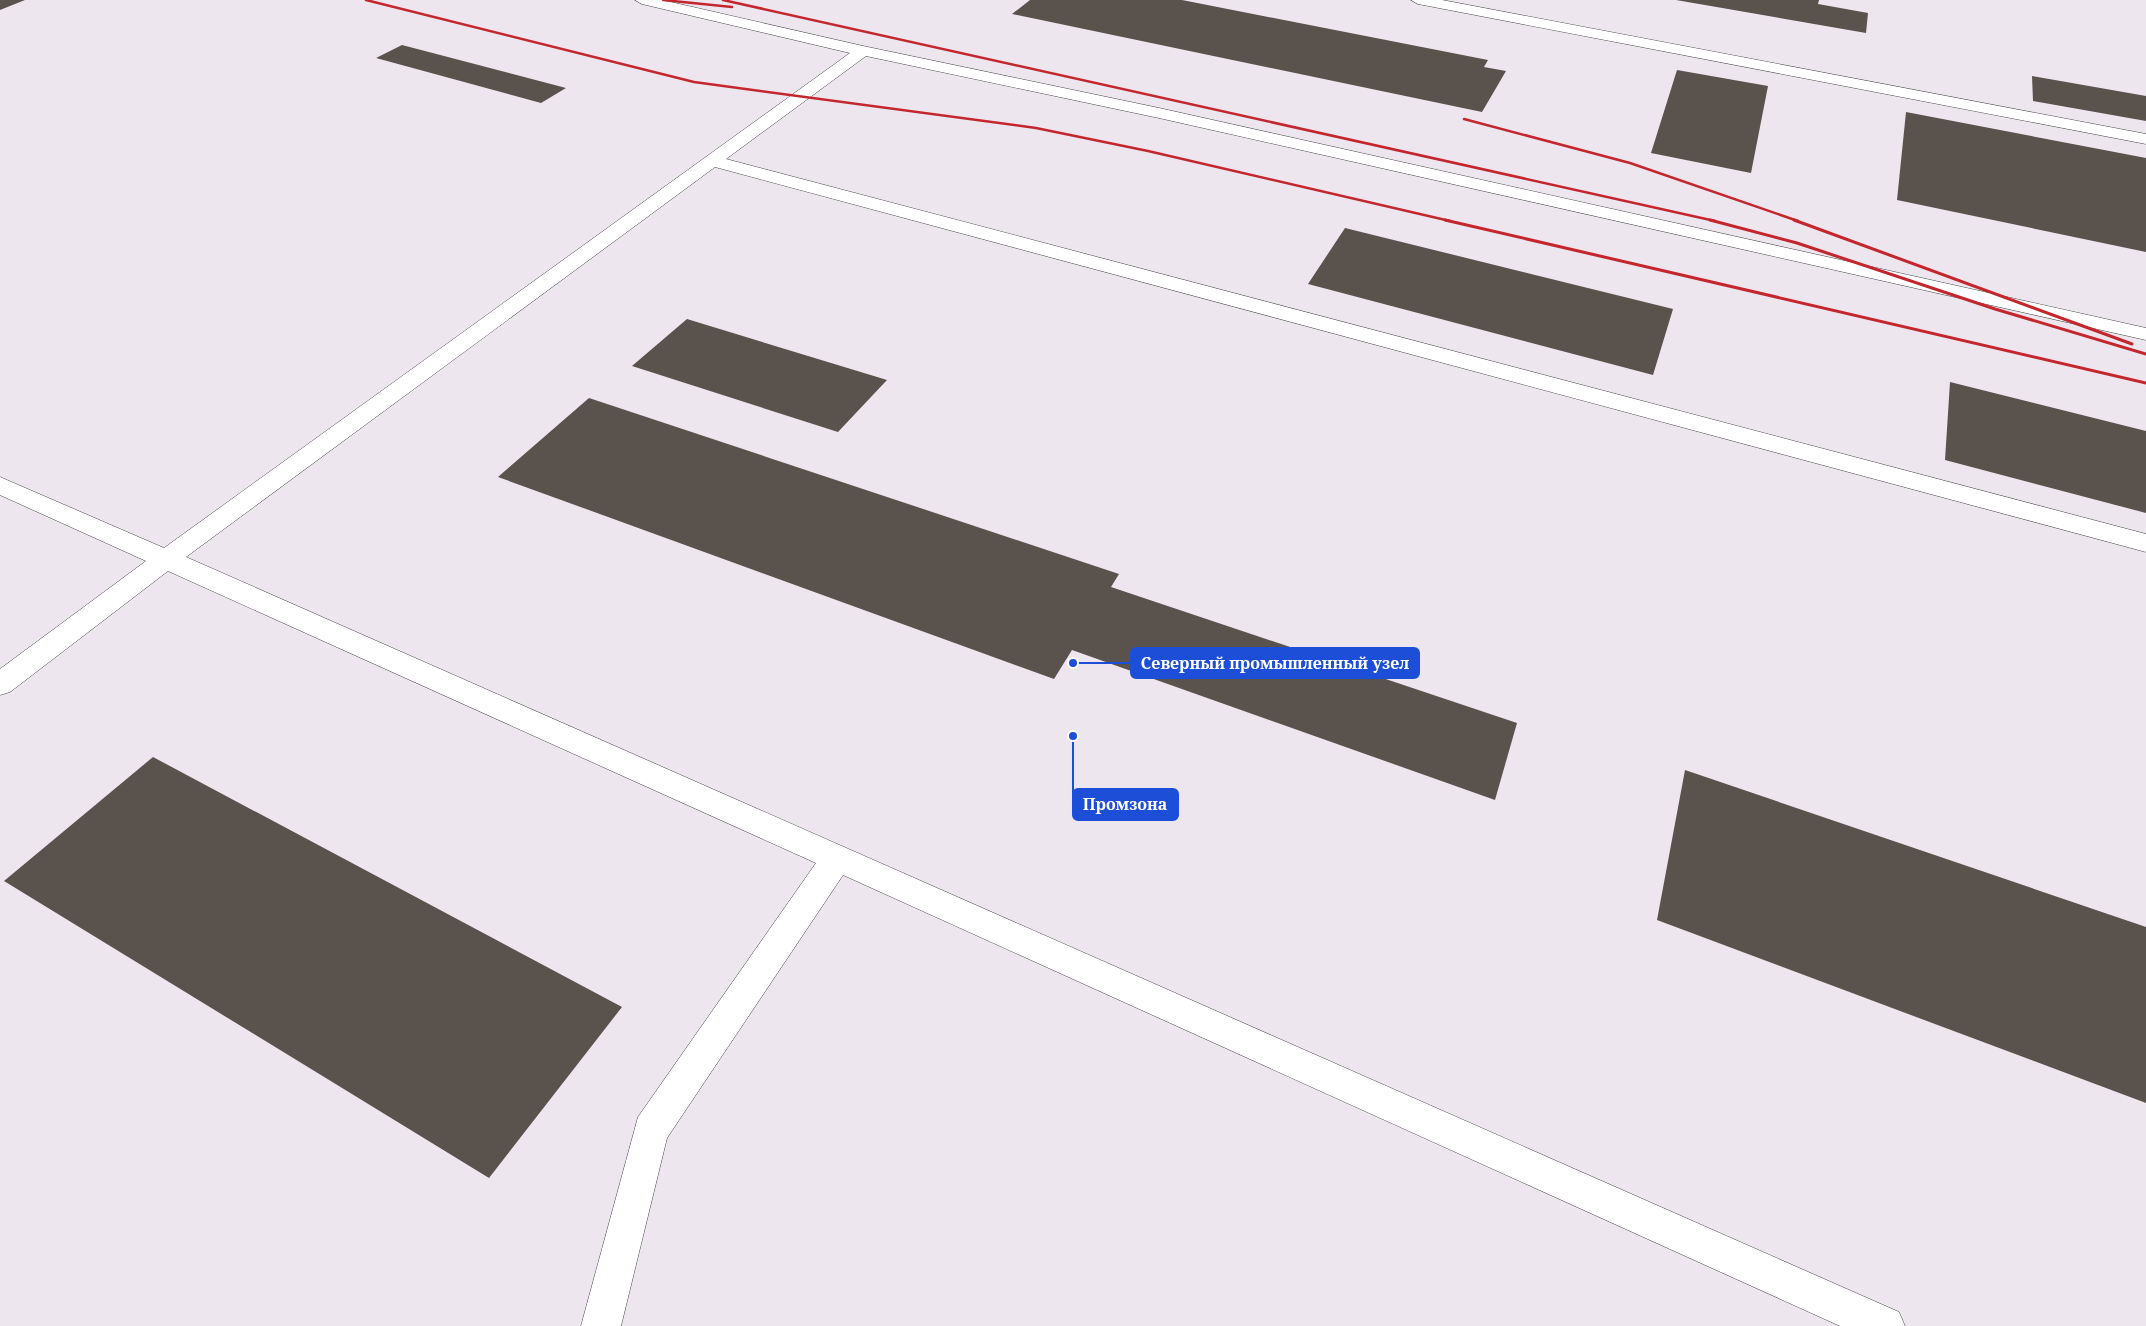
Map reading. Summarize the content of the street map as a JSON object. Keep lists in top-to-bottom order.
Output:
{
  "places": ["Северный промышленный узел", "Промзона"]
}
